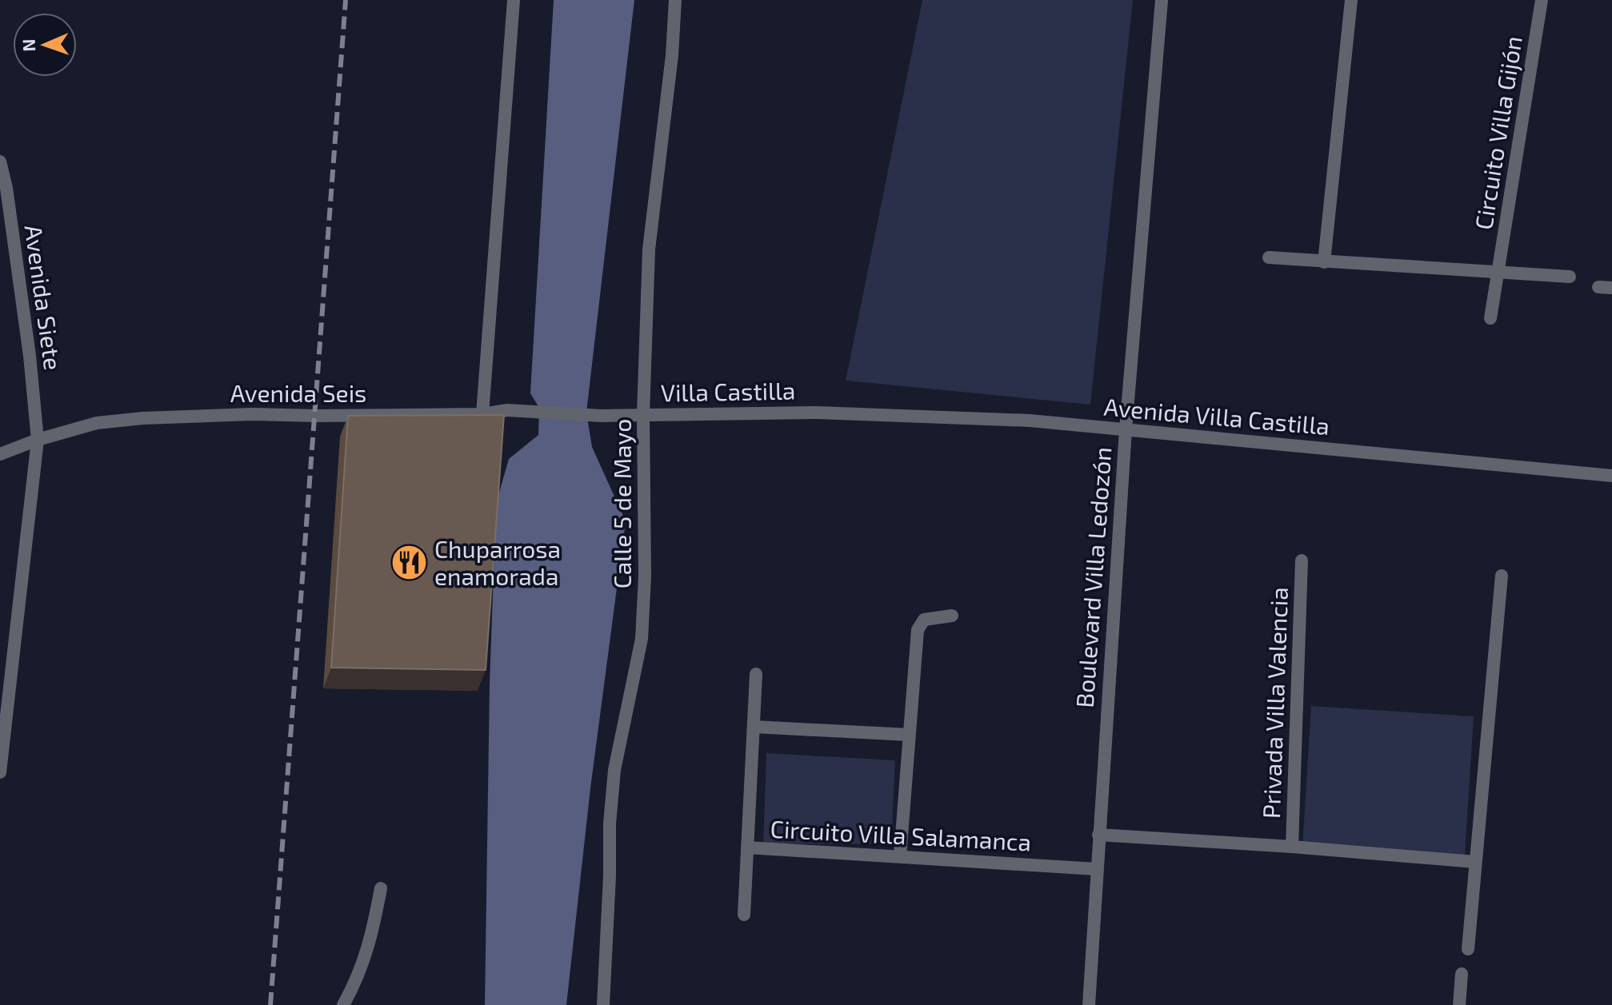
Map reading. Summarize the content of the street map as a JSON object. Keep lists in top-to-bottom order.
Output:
{
  "streets": {
    "street": [
      "Circuito Villa Gijón",
      "Avenida Siete",
      "Villa Castilla",
      "Avenida Seis",
      "Avenida Villa Castilla",
      "Calle 5 de Mayo",
      "Boulevard Villa Ledozón",
      "Privada Villa Valencia",
      "Circuito Villa Salamanca"
    ]
  },
  "crossings": [
    ["Avenida Siete", "Avenida Seis"],
    ["Villa Castilla", "Avenida Seis"],
    ["Villa Castilla", "Avenida Villa Castilla"],
    ["Villa Castilla", "Calle 5 de Mayo"],
    ["Avenida Villa Castilla", "Boulevard Villa Ledozón"],
    ["Boulevard Villa Ledozón", "Circuito Villa Salamanca"]
  ],
  "places": {
    "restaurant": ["Chuparrosa enamorada"]
  },
  "north": "left"
}
